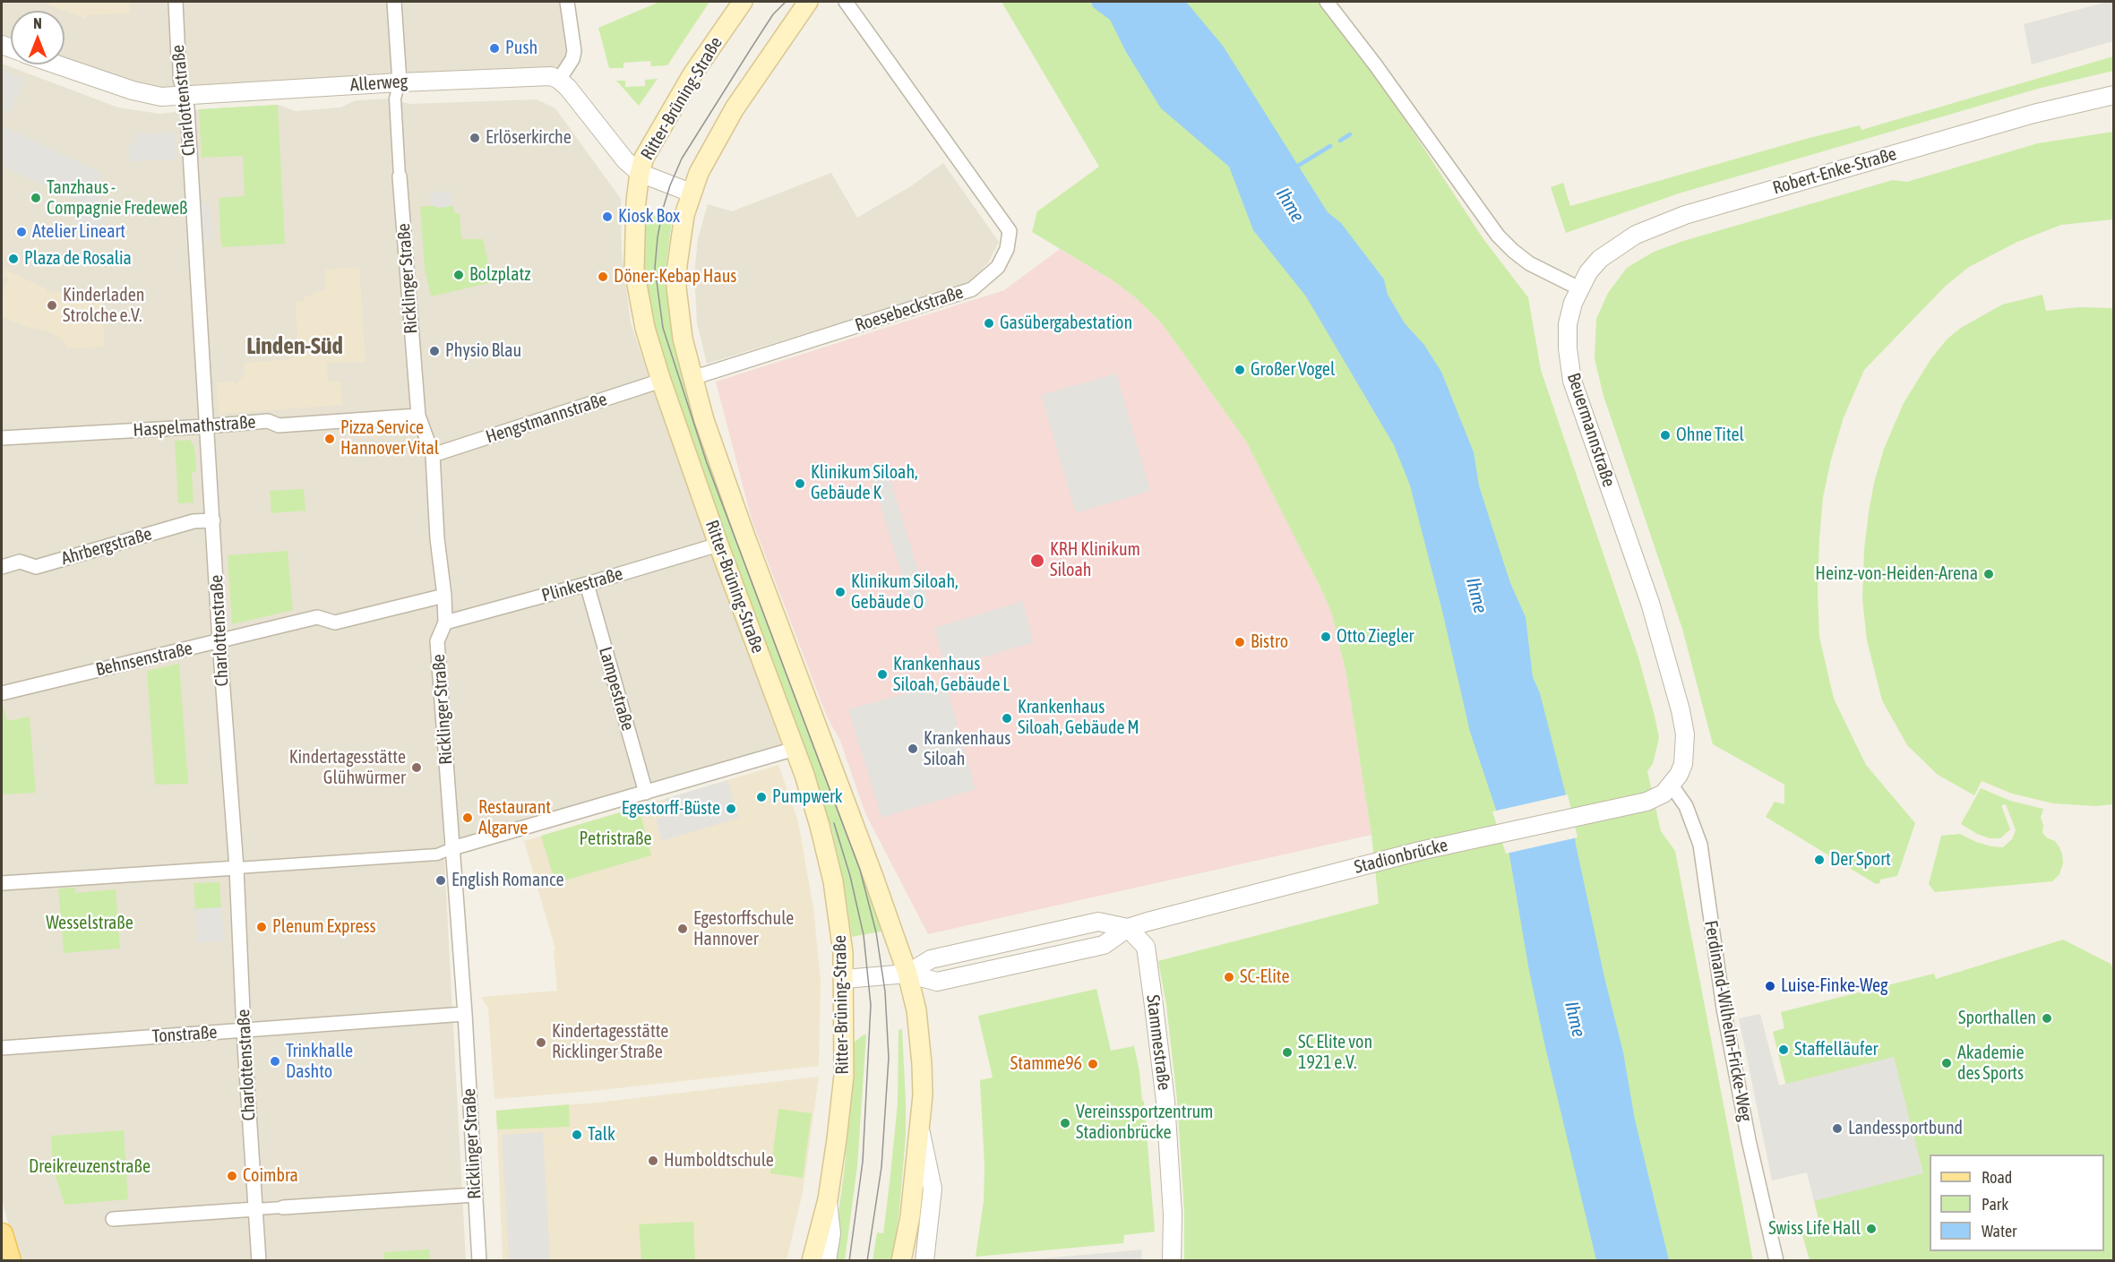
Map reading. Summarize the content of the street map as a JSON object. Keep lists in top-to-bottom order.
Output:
{
  "streets": {
    "main road": ["Ritter-Brüning-Straße"],
    "street": [
      "Allerweg",
      "Charlottenstraße",
      "Robert-Enke-Straße",
      "Ricklinger Straße",
      "Roesebeckstraße",
      "Hengstmannstraße",
      "Haspelmathstraße",
      "Beuermannstraße",
      "Ahrbergstraße",
      "Plinkestraße",
      "Behnsenstraße",
      "Lampestraße",
      "Stadionbrücke",
      "Ferdinand-Wilhelm-Fricke-Weg",
      "Tonstraße",
      "Stammestraße"
    ]
  },
  "crossings": [
    ["Allerweg", "Charlottenstraße"],
    ["Allerweg", "Ricklinger Straße"],
    ["Ritter-Brüning-Straße", "Roesebeckstraße"],
    ["Ritter-Brüning-Straße", "Hengstmannstraße"],
    ["Ritter-Brüning-Straße", "Plinkestraße"],
    ["Ritter-Brüning-Straße", "Stadionbrücke"],
    ["Charlottenstraße", "Haspelmathstraße"],
    ["Charlottenstraße", "Ahrbergstraße"],
    ["Charlottenstraße", "Behnsenstraße"],
    ["Charlottenstraße", "Tonstraße"],
    ["Robert-Enke-Straße", "Beuermannstraße"],
    ["Ricklinger Straße", "Hengstmannstraße"],
    ["Ricklinger Straße", "Haspelmathstraße"],
    ["Ricklinger Straße", "Plinkestraße"],
    ["Ricklinger Straße", "Behnsenstraße"],
    ["Ricklinger Straße", "Tonstraße"],
    ["Beuermannstraße", "Stadionbrücke"],
    ["Beuermannstraße", "Ferdinand-Wilhelm-Fricke-Weg"],
    ["Plinkestraße", "Lampestraße"],
    ["Stadionbrücke", "Ferdinand-Wilhelm-Fricke-Weg"],
    ["Stadionbrücke", "Stammestraße"]
  ],
  "districts": ["Linden-Süd"],
  "water": ["Ihme"],
  "parks": ["Petristraße", "Wesselstraße", "Dreikreuzenstraße"],
  "places": [
    "Push",
    "Erlöserkirche",
    "Tanzhaus - Compagnie Fredeweß",
    "Kiosk Box",
    "Atelier Lineart",
    "Plaza de Rosalia",
    "Bolzplatz",
    "Döner-Kebap Haus",
    "Kinderladen Strolche e.V.",
    "Gasübergabestation",
    "Physio Blau",
    "Großer Vogel",
    "Ohne Titel",
    "Pizza Service Hannover Vital",
    "Klinikum Siloah, Gebäude K",
    "KRH Klinikum Siloah",
    "Heinz-von-Heiden-Arena",
    "Klinikum Siloah, Gebäude O",
    "Otto Ziegler",
    "Bistro",
    "Krankenhaus Siloah, Gebäude L",
    "Krankenhaus Siloah, Gebäude M",
    "Krankenhaus Siloah",
    "Kindertagesstätte Glühwürmer",
    "Pumpwerk",
    "Egestorff-Büste",
    "Restaurant Algarve",
    "Der Sport",
    "English Romance",
    "Plenum Express",
    "Egestorffschule Hannover",
    "SC-Elite",
    "Luise-Finke-Weg",
    "Sporthallen",
    "Kindertagesstätte Ricklinger Straße",
    "Staffelläufer",
    "SC Elite von 1921 e.V.",
    "Trinkhalle Dashto",
    "Akademie des Sports",
    "Stamme96",
    "Vereinssportzentrum Stadionbrücke",
    "Landessportbund",
    "Talk",
    "Humboldtschule",
    "Coimbra",
    "Swiss Life Hall"
  ],
  "legend": ["Road", "Park", "Water"],
  "north": "top"
}
